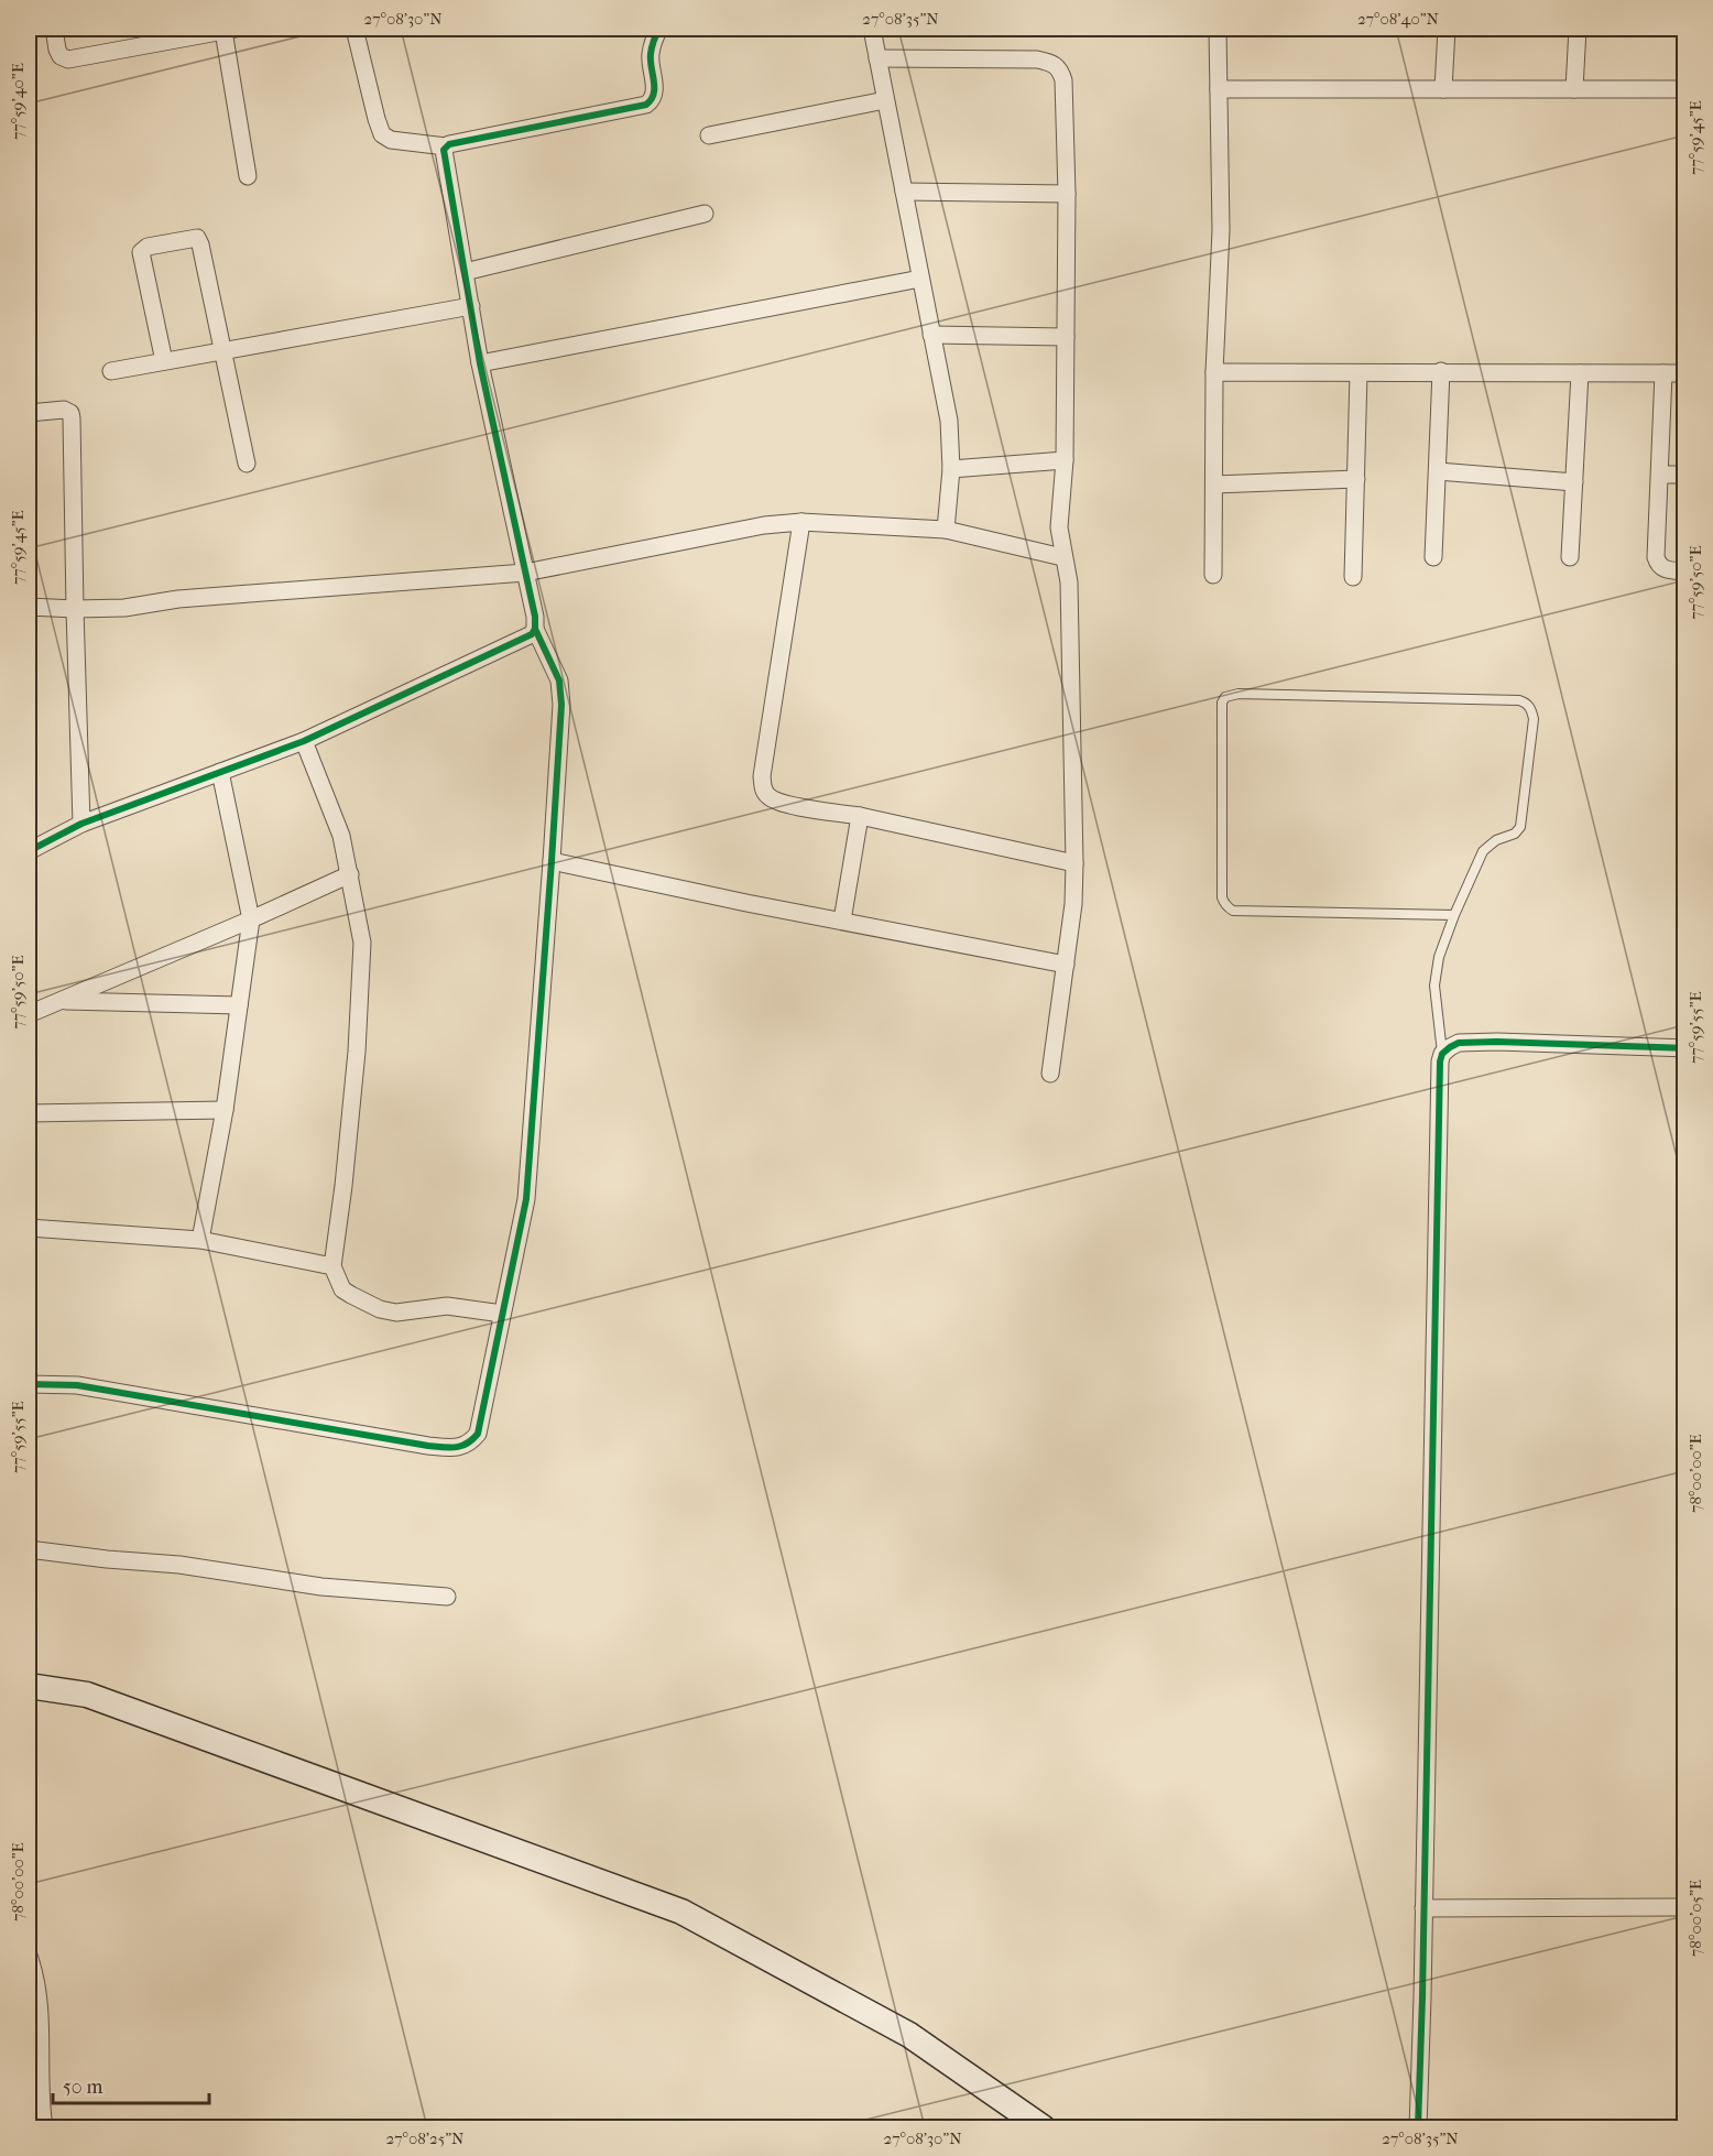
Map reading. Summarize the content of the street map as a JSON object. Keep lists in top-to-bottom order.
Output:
{
  "scale_bar": "50 m",
  "coordinates": [
    "27°08'30\"N",
    "27°08'35\"N",
    "27°08'40\"N",
    "77°59'40\"E",
    "77°59'45\"E",
    "77°59'50\"E",
    "77°59'55\"E",
    "78°00'00\"E",
    "78°00'05\"E",
    "27°08'25\"N"
  ]
}
